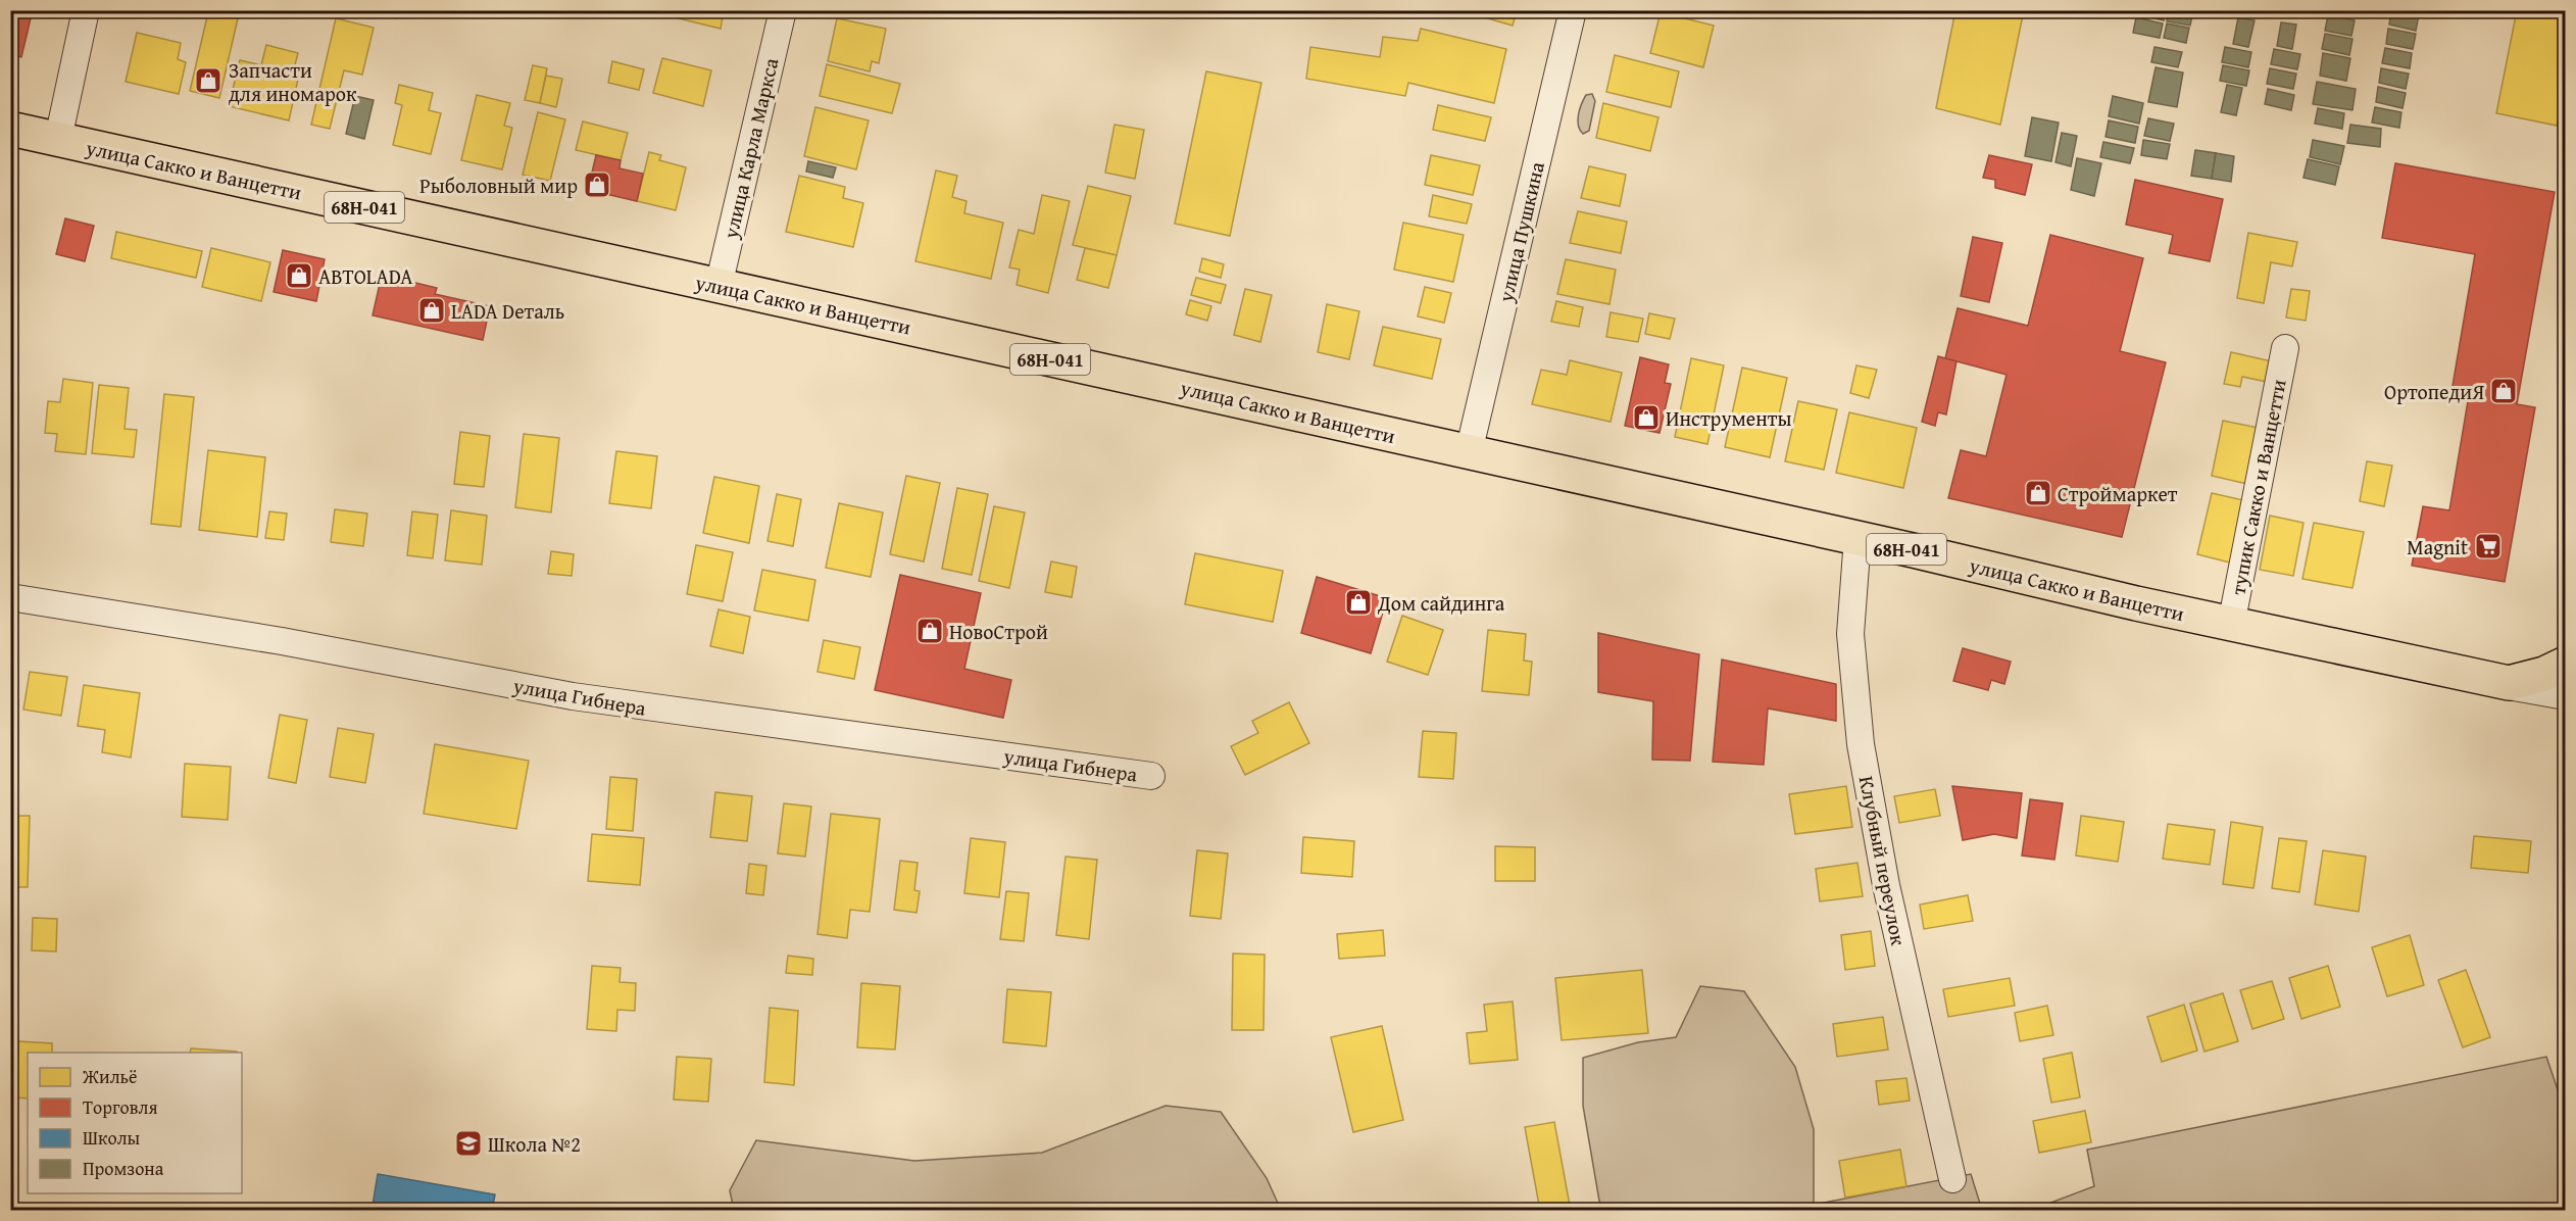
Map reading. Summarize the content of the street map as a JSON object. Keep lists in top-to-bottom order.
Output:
{
  "streets": {
    "main road": ["улица Сакко и Ванцетти", "68Н-041"],
    "street": [
      "улица Карла Маркса",
      "улица Пушкина",
      "тупик Сакко и Ванцетти",
      "улица Гибнера",
      "Клубный переулок"
    ]
  },
  "crossings": [
    ["улица Карла Маркса", "улица Сакко и Ванцетти"],
    ["улица Сакко и Ванцетти", "68Н-041"],
    ["улица Сакко и Ванцетти", "улица Пушкина"],
    ["улица Сакко и Ванцетти", "тупик Сакко и Ванцетти"],
    ["улица Сакко и Ванцетти", "Клубный переулок"]
  ],
  "places": {
    "shop": [
      "Запчасти для иномарок",
      "Рыболовный мир",
      "АВТОLADA",
      "LADA Dеталь",
      "ОртопедиЯ",
      "Инструменты",
      "Строймаркет",
      "Дом сайдинга",
      "НовоСтрой"
    ],
    "supermarket": ["Magnit"],
    "school or university": ["Школа №2"]
  },
  "legend": [
    "Жильё",
    "Торговля",
    "Школы",
    "Промзона"
  ]
}
